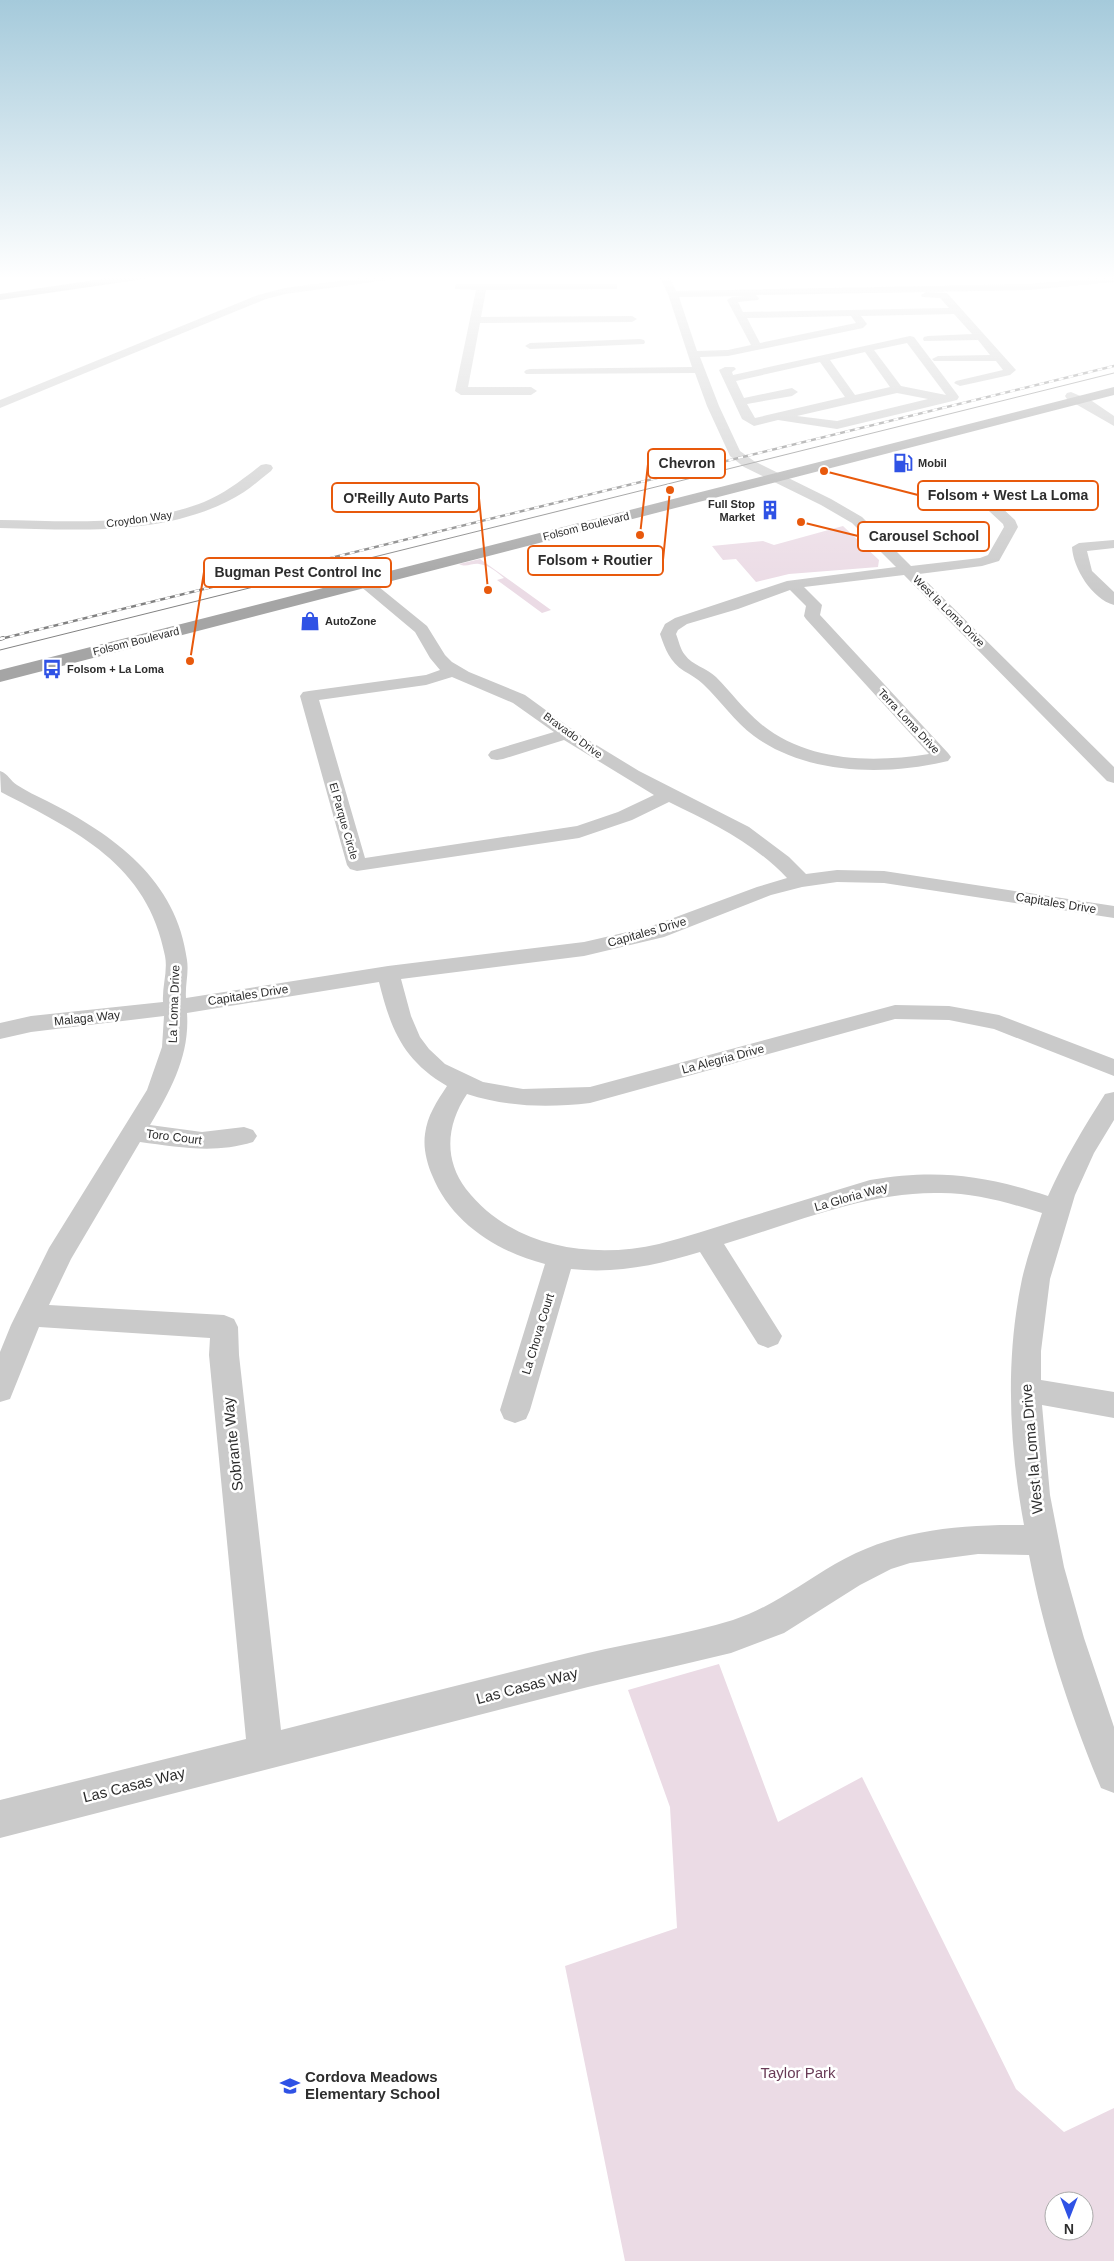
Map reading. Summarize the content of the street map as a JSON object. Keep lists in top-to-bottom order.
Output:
{
  "streets": {
    "main road": ["Folsom Boulevard"],
    "street": [
      "Croydon Way",
      "West la Loma Drive",
      "Terra Loma Drive",
      "Bravado Drive",
      "El Parque Circle",
      "Capitales Drive",
      "La Loma Drive",
      "Malaga Way",
      "La Alegria Drive",
      "Toro Court",
      "La Gloria Way",
      "La Chova Court",
      "Sobrante Way",
      "Las Casas Way"
    ]
  },
  "crossings": [
    ["Folsom Boulevard", "West la Loma Drive"],
    ["Folsom Boulevard", "Bravado Drive"],
    ["West la Loma Drive", "Terra Loma Drive"],
    ["West la Loma Drive", "La Gloria Way"],
    ["West la Loma Drive", "Las Casas Way"],
    ["Bravado Drive", "El Parque Circle"],
    ["Bravado Drive", "Capitales Drive"],
    ["Capitales Drive", "La Loma Drive"],
    ["Capitales Drive", "Malaga Way"],
    ["Capitales Drive", "La Alegria Drive"],
    ["La Loma Drive", "Malaga Way"],
    ["La Loma Drive", "Toro Court"],
    ["La Loma Drive", "Sobrante Way"],
    ["La Alegria Drive", "La Gloria Way"],
    ["La Gloria Way", "La Chova Court"],
    ["Sobrante Way", "Las Casas Way"]
  ],
  "parks": ["Taylor Park"],
  "places": {
    "fuel station": ["Mobil"],
    "other": [
      "Folsom + West La Loma",
      "Folsom + Routier",
      "Carousel School",
      "Chevron",
      "O'Reilly Auto Parts",
      "Bugman Pest Control Inc"
    ],
    "building": ["Full Stop Market"],
    "shop": ["AutoZone"],
    "bus stop": ["Folsom + La Loma"],
    "school or university": ["Cordova Meadows Elementary School"]
  },
  "north": "bottom"
}
